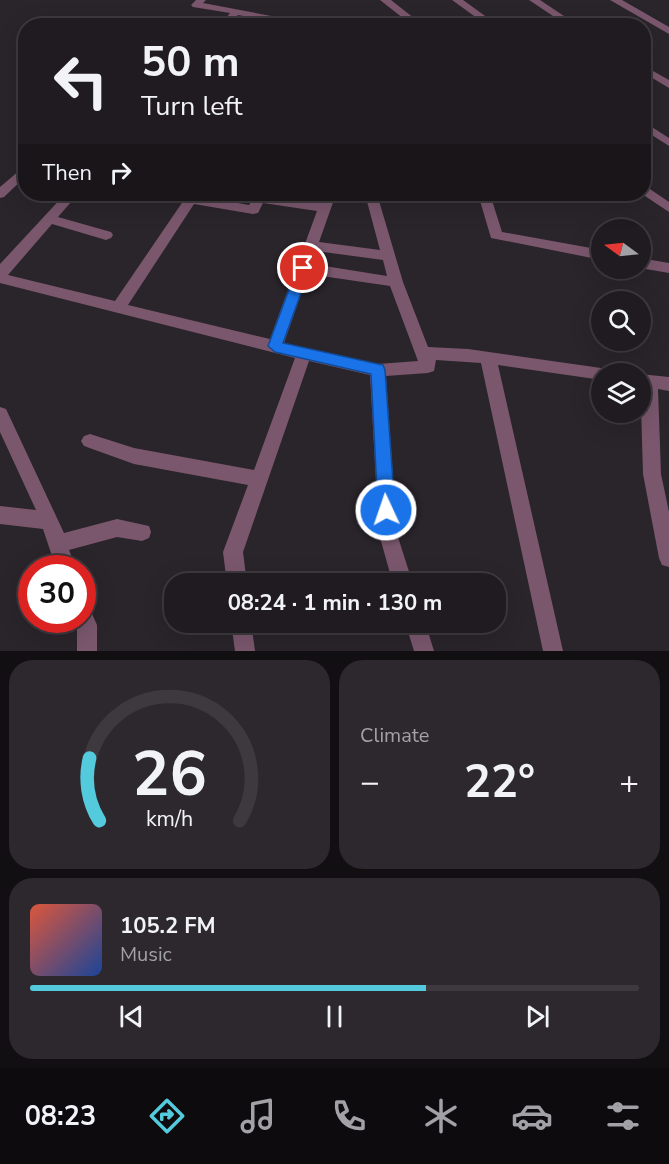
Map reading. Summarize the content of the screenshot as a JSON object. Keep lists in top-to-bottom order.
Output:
{
  "north": "left",
  "page": {
    "turn": ["50 m", "Turn left"],
    "then": "Then",
    "limit": "30",
    "trip": "08:24 · 1 min · 130 m",
    "tile": "Climate",
    "heat": ["−", "22°", "+"],
    "song": ["105.2 FM", "Music"],
    "tabs": "08:23",
    "gauge": ["26", "km/h"]
  }
}
